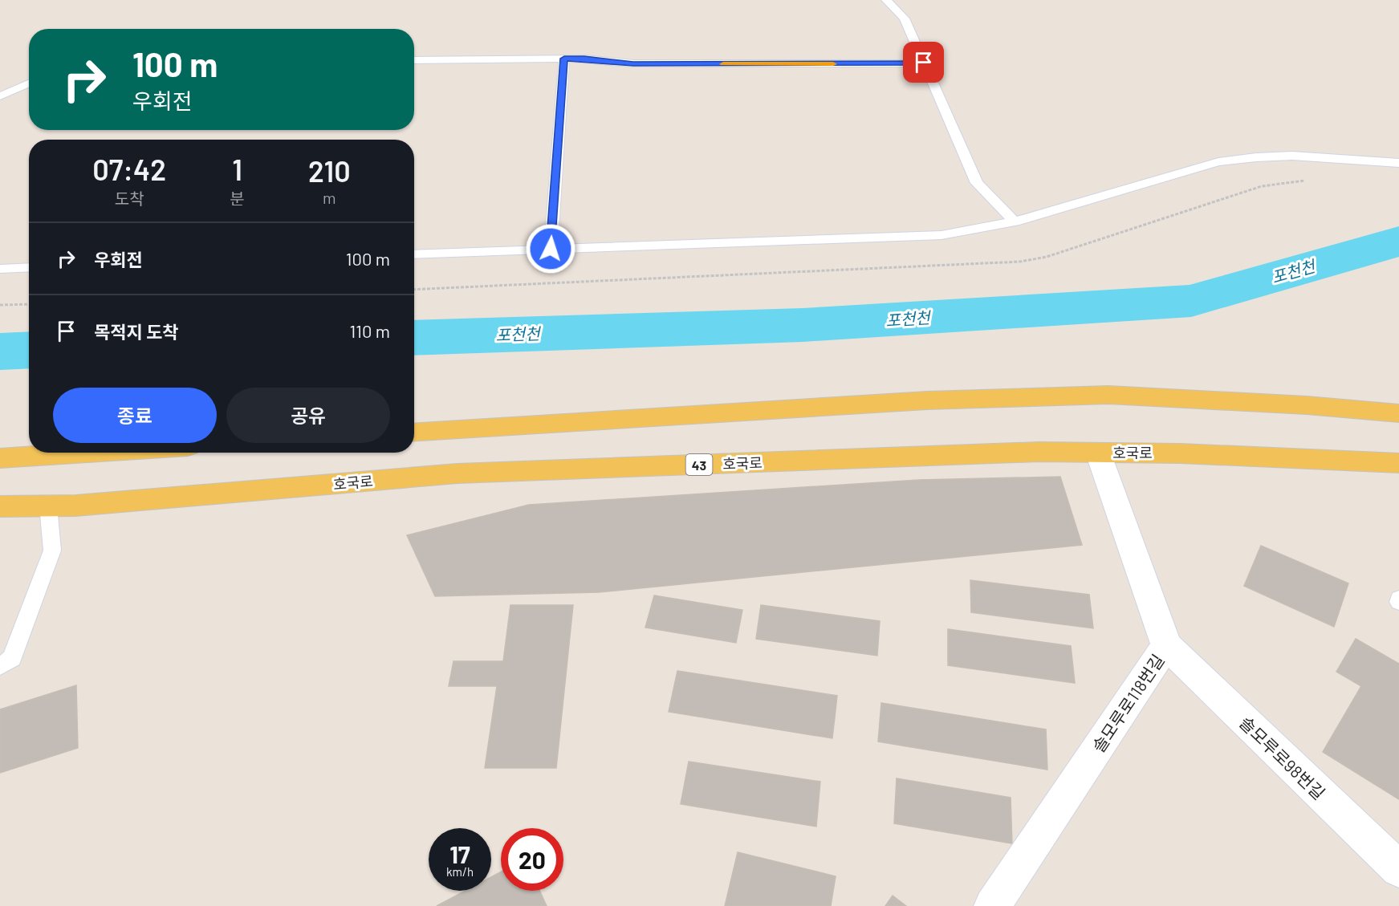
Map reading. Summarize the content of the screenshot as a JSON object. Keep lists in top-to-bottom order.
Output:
{
  "streets": {
    "main road": ["호국로", "43"],
    "street": ["솔모루로118번길", "솔모루로98번길"]
  },
  "crossings": [
    ["호국로", "솔모루로118번길"],
    ["솔모루로118번길", "솔모루로98번길"]
  ],
  "water": ["포천천"],
  "page": {
    "turn": ["100 m", "우회전"],
    "eta": [
      "07:42",
      "도착",
      "1",
      "분",
      "210",
      "m"
    ],
    "list": [
      {
        "name": "우회전",
        "value": "100 m"
      },
      {
        "name": "목적지 도착",
        "value": "110 m"
      }
    ],
    "buttons": ["종료", "공유"],
    "speed": "17 km/h",
    "limit": "20"
  }
}
